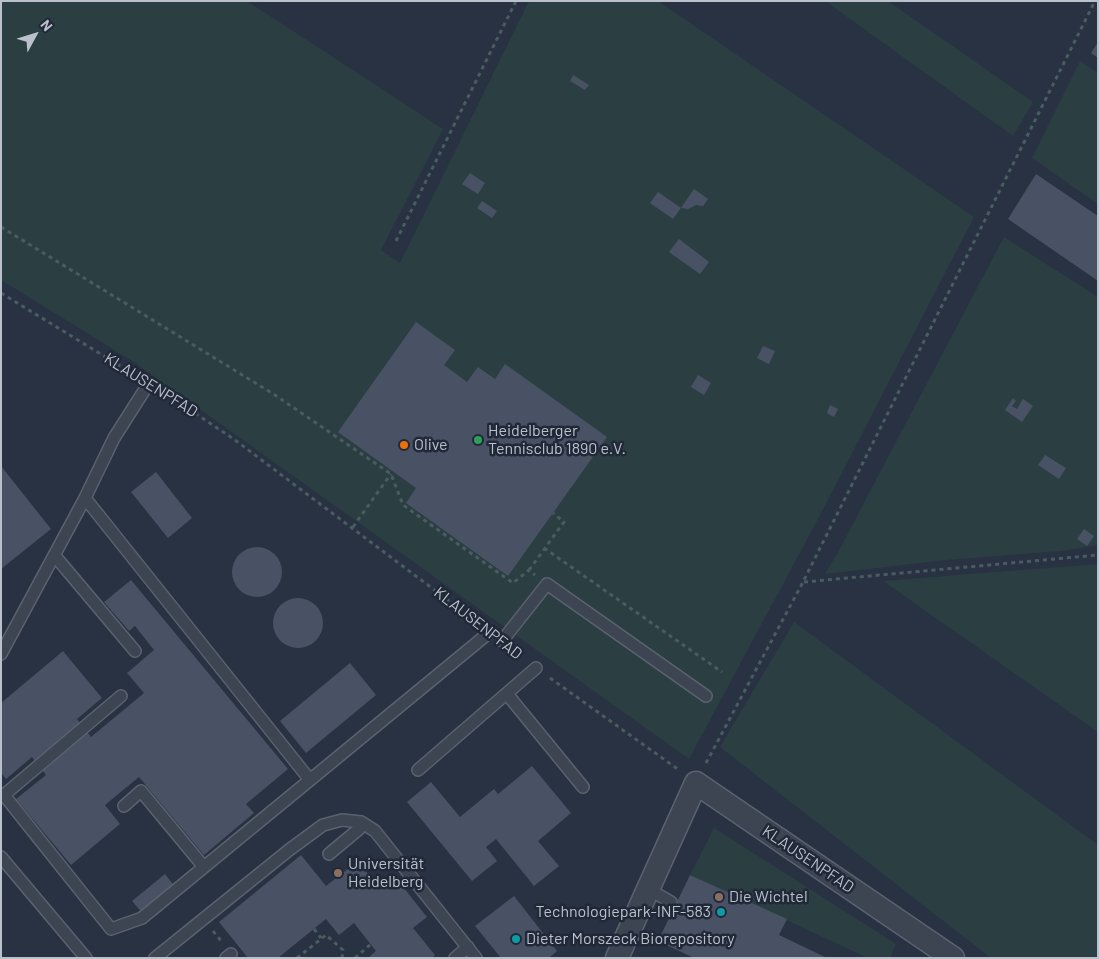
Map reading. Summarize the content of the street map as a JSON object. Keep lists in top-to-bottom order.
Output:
{
  "streets": {
    "street": ["KLAUSENPFAD"]
  },
  "places": [
    "Heidelberger Tennisclub 1890 e.V.",
    "Olive",
    "Universität Heidelberg",
    "Die Wichtel",
    "Technologiepark-INF-583",
    "Dieter Morszeck Biorepository"
  ],
  "north": "top right"
}
